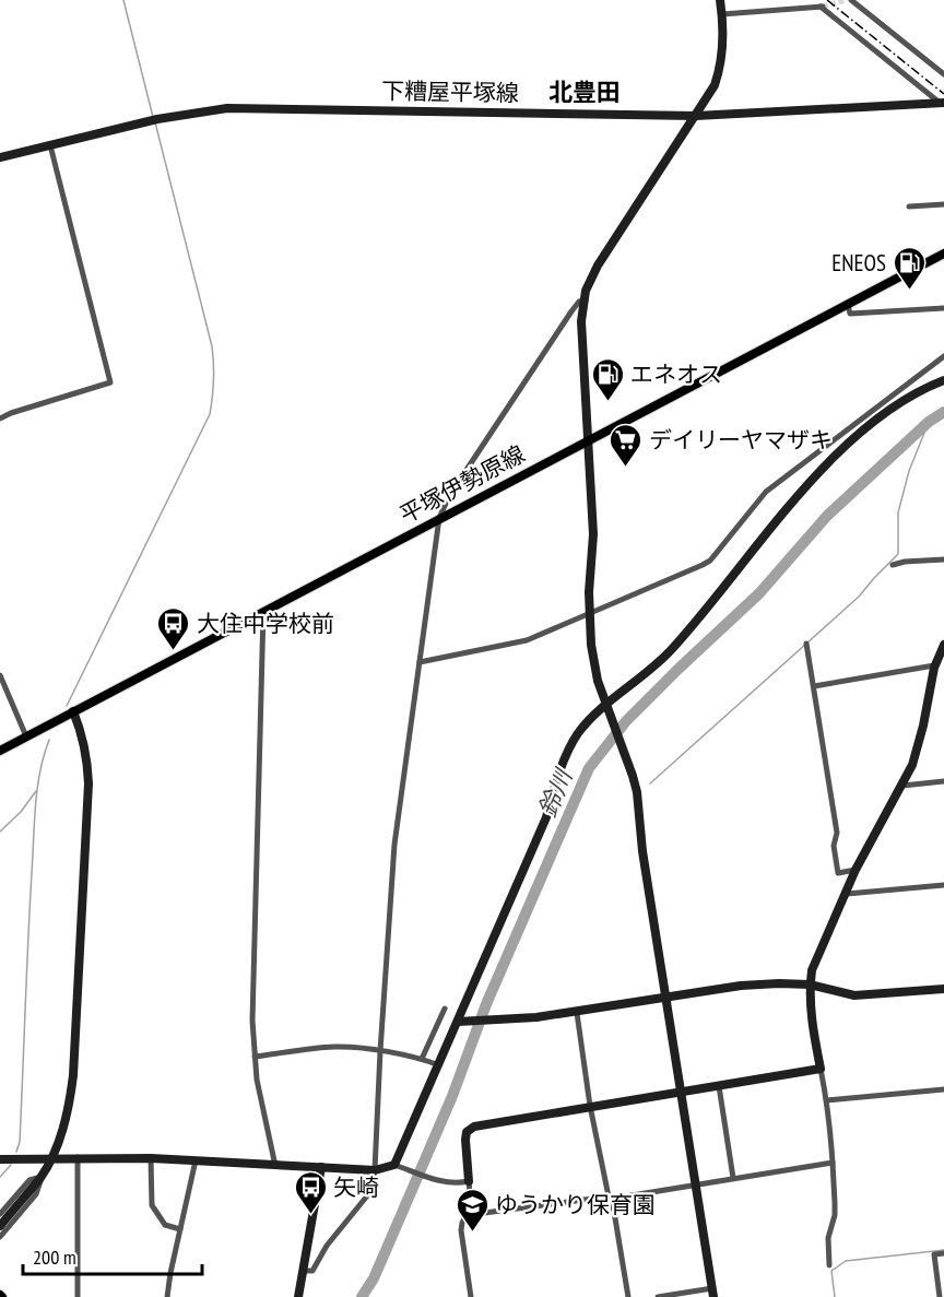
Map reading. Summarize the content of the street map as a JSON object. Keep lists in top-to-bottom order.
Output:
{
  "streets": {
    "main road": ["平塚伊勢原線"],
    "street": ["下糟屋平塚線"]
  },
  "districts": ["北豊田"],
  "water": ["鈴川"],
  "places": {
    "fuel station": ["ENEOS", "エネオス"],
    "supermarket": ["デイリーヤマザキ"],
    "bus stop": ["大住中学校前", "矢崎"],
    "school or university": ["ゆうかり保育園"]
  },
  "scale_bar": "200 m"
}
